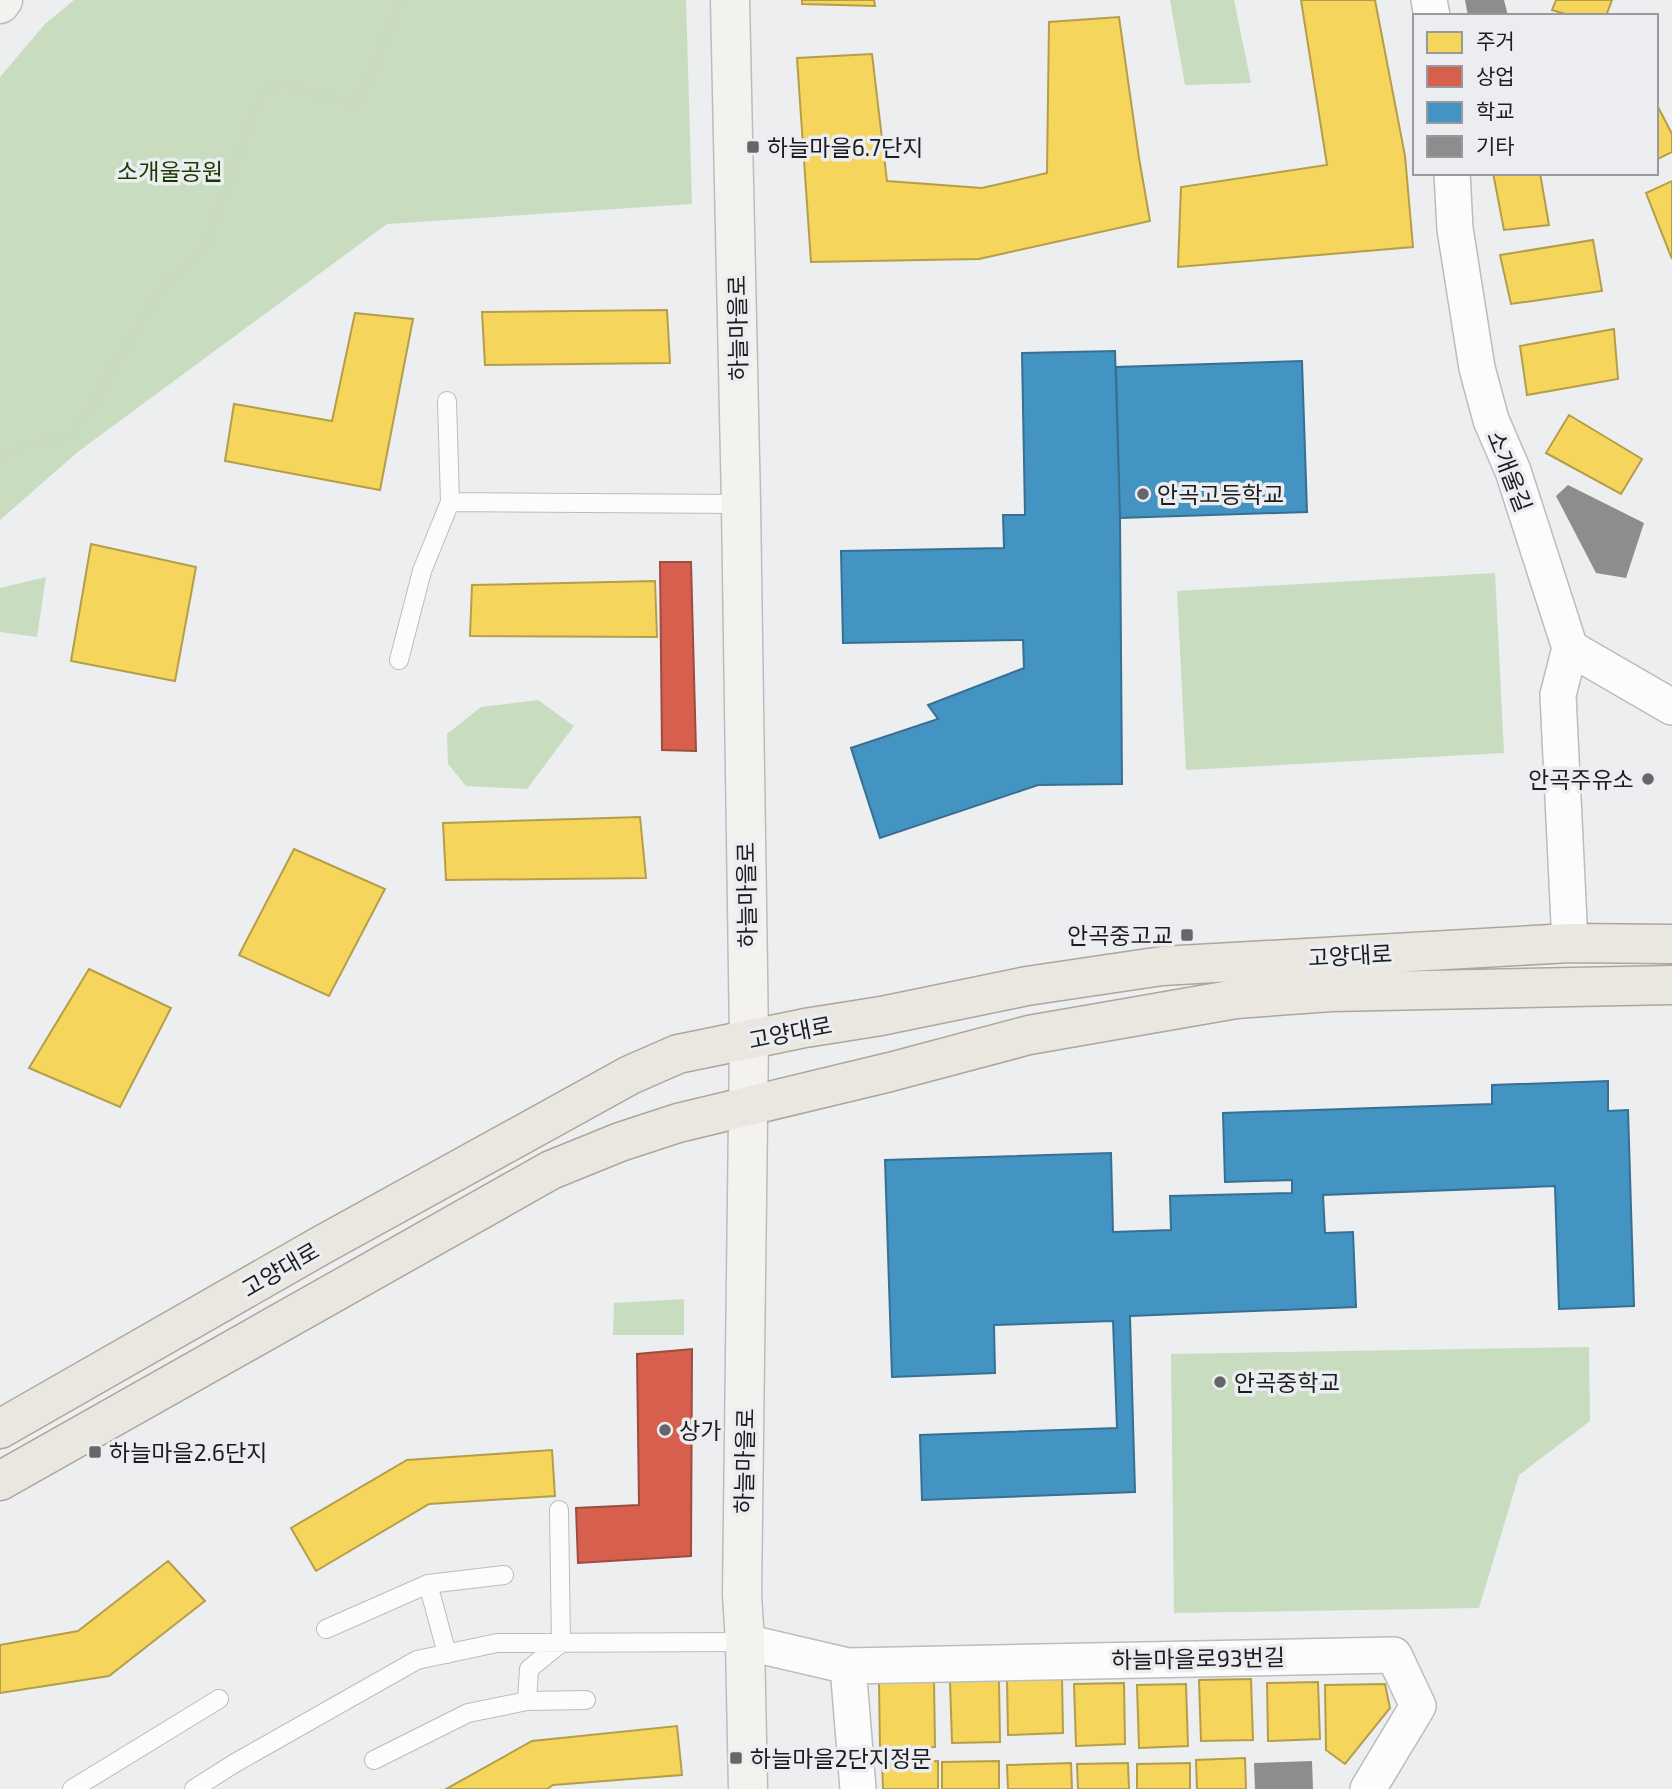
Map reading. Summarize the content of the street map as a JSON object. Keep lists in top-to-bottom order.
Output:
{
  "streets": {
    "main road": ["하늘마을로", "고양대로"],
    "street": ["소개울길", "하늘마을로93번길"]
  },
  "crossings": [
    ["하늘마을로", "고양대로"],
    ["하늘마을로", "하늘마을로93번길"]
  ],
  "parks": ["소개울공원"],
  "places": {
    "transit": [
      "하늘마을6.7단지",
      "안곡중고교",
      "하늘마을2.6단지",
      "하늘마을2단지정문"
    ],
    "other": [
      "안곡고등학교",
      "안곡주유소",
      "안곡중학교",
      "상가"
    ]
  },
  "legend": [
    "주거",
    "상업",
    "학교",
    "기타"
  ]
}
